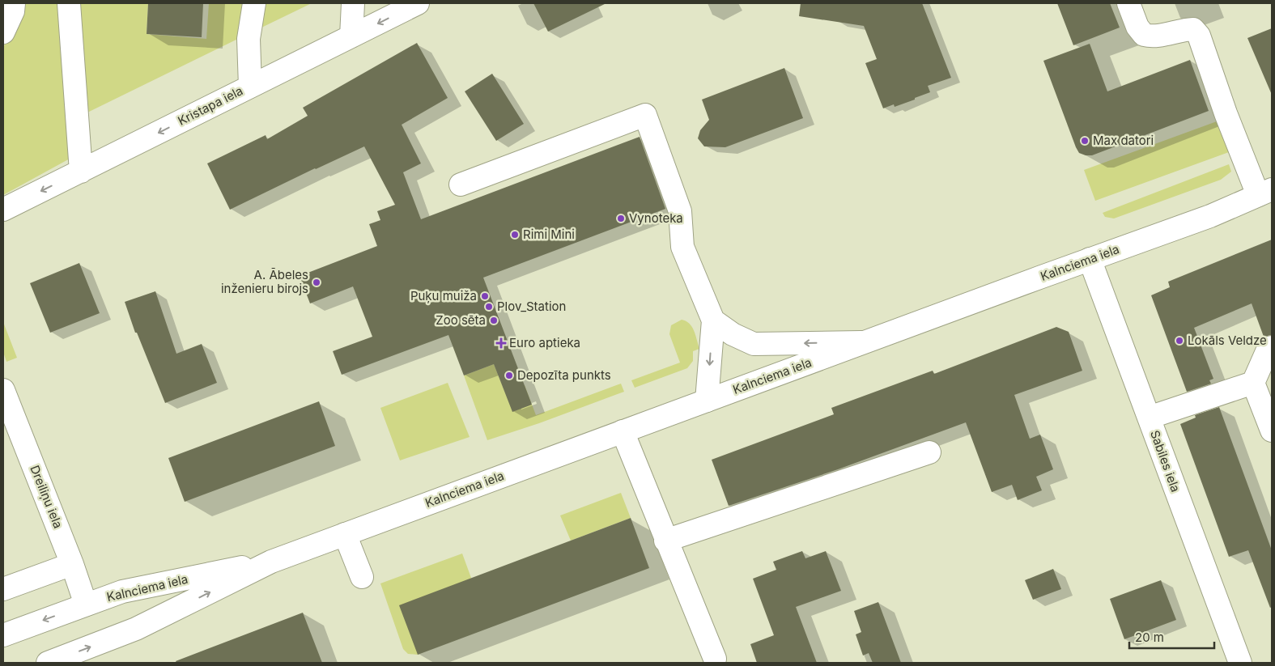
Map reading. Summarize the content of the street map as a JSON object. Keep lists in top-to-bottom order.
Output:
{
  "streets": {
    "main road": [
      "Kristapa iela",
      "Kalnciema iela",
      "Sabiles iela",
      "Dreiliņu iela"
    ]
  },
  "crossings": [
    ["Kalnciema iela", "Sabiles iela"],
    ["Kalnciema iela", "Dreiliņu iela"]
  ],
  "one_way": ["Kristapa iela"],
  "places": {
    "other": [
      "Max datori",
      "Vynoteka",
      "Rimi Mini",
      "A. Ābeles inženieru birojs",
      "Puķu muiža",
      "Plov_Station",
      "Zoo sēta",
      "Lokāls Veldze",
      "Depozīta punkts"
    ],
    "health": ["Euro aptieka"]
  },
  "scale_bar": "20 m"
}
